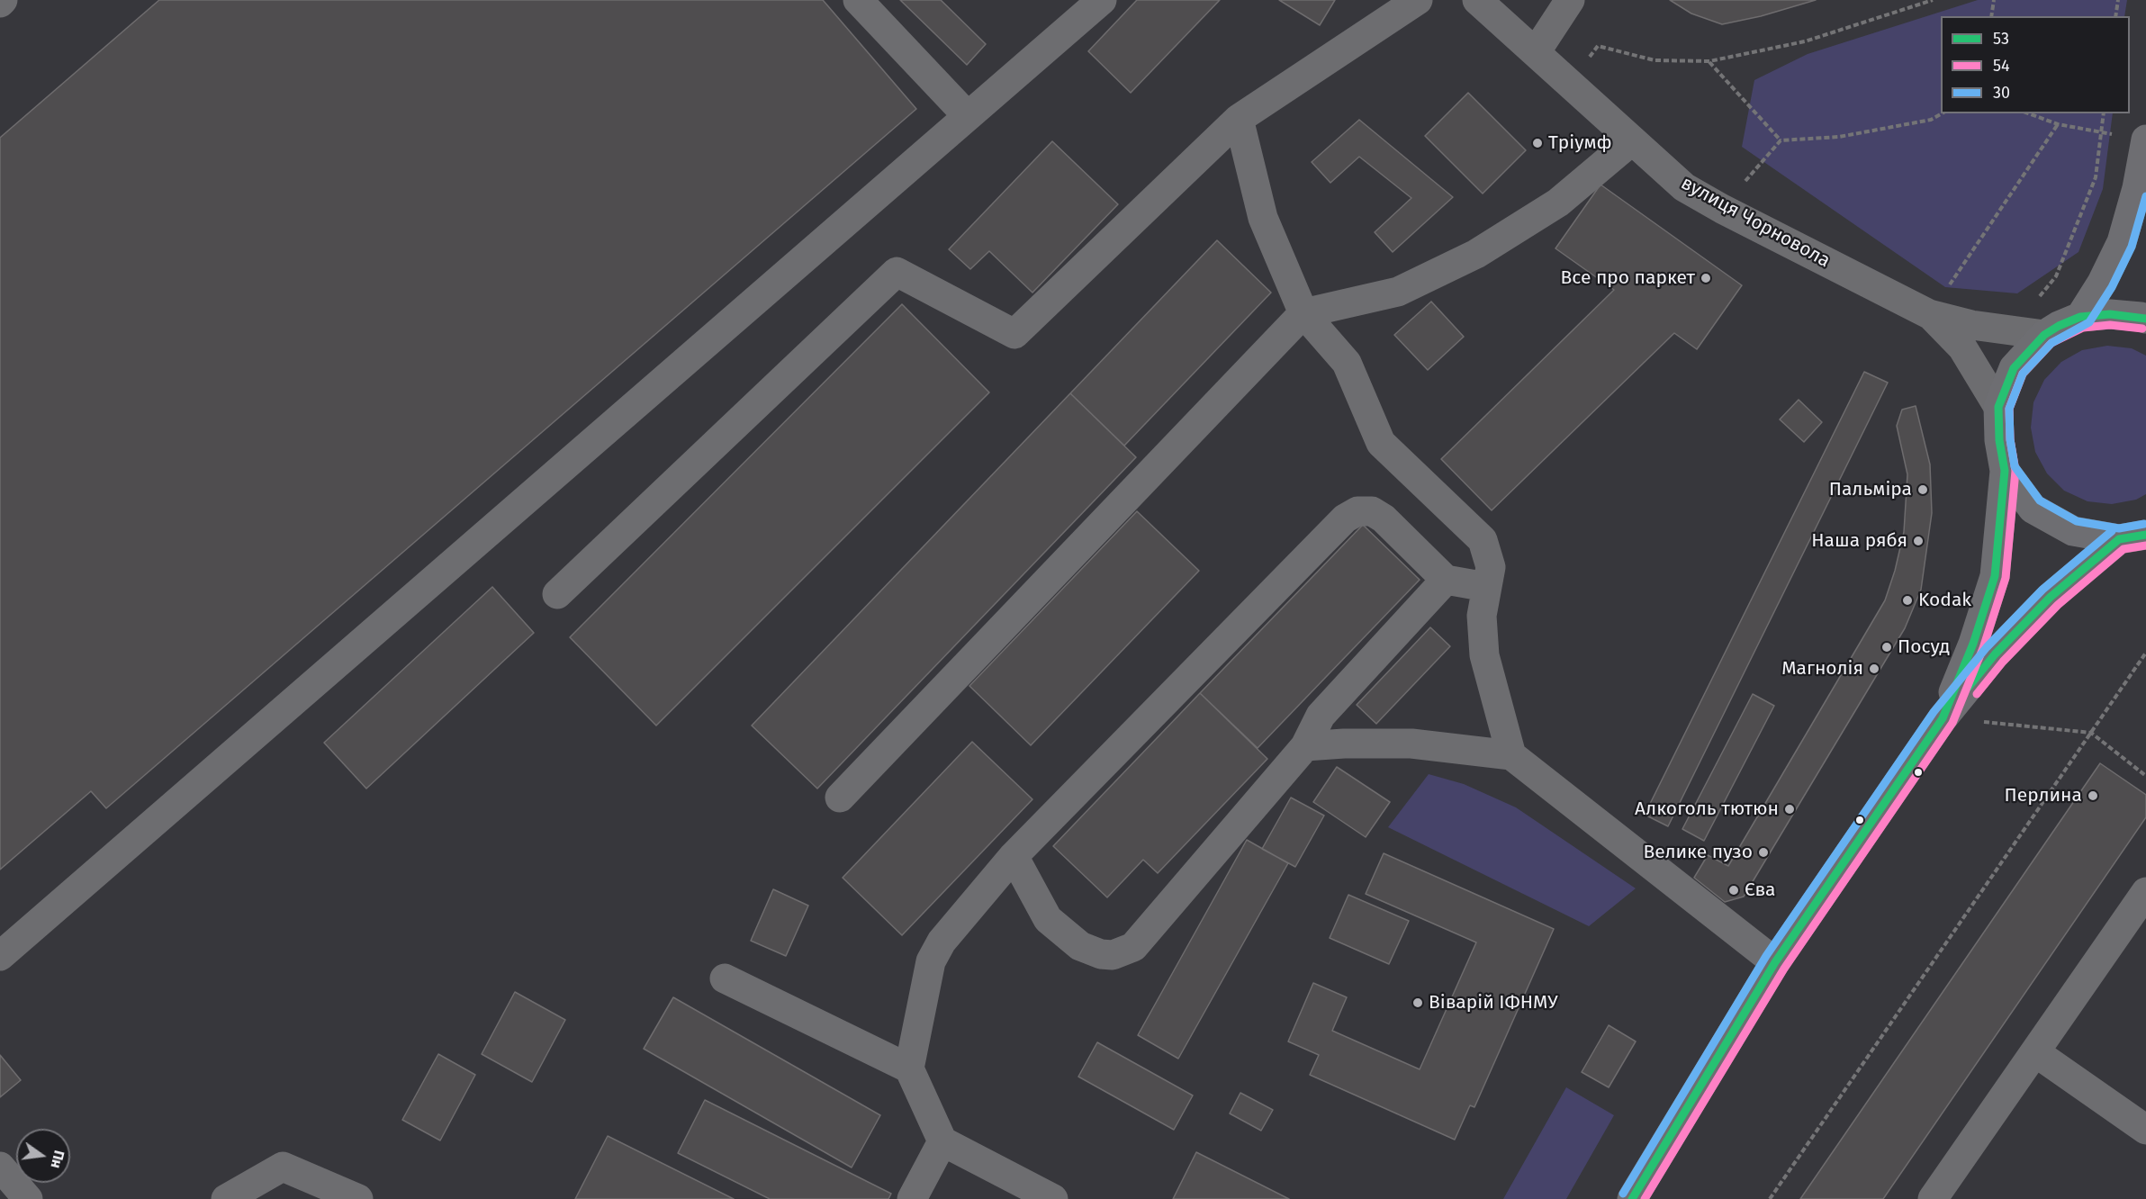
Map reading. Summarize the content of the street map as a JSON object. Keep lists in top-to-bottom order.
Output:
{
  "streets": {
    "street": ["вулиця Чорновола"]
  },
  "places": [
    "Тріумф",
    "Все про паркет",
    "Пальміра",
    "Наша рябя",
    "Kodak",
    "Посуд",
    "Магнолія",
    "Перлина",
    "Алкоголь тютюн",
    "Велике пузо",
    "Єва",
    "Віварій ІФНМУ"
  ],
  "lines": ["transit line 30", "transit line 53", "transit line 54"],
  "legend": ["53", "54", "30"],
  "north": "right"
}
